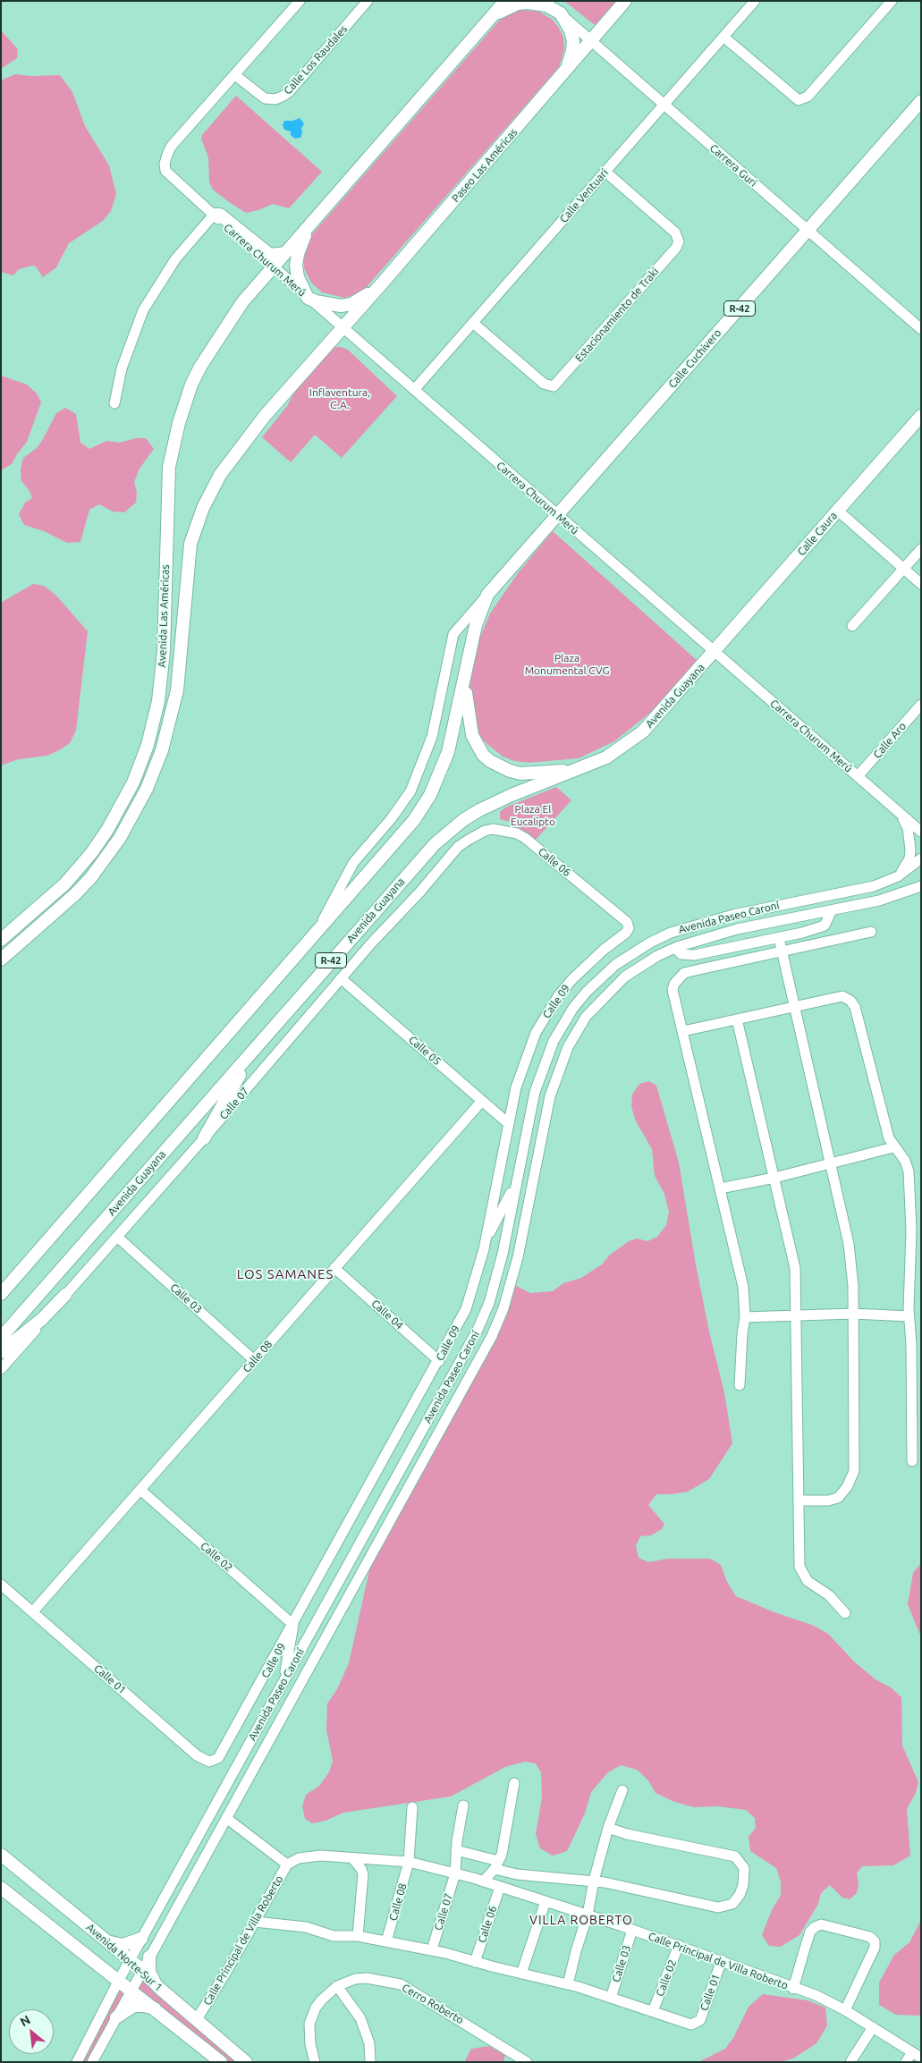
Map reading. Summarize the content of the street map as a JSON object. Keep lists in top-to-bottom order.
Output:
{
  "streets": {
    "main road": [
      "Paseo Las Américas",
      "R-42",
      "Calle Cuchivero",
      "Calle Caura",
      "Avenida Las Américas",
      "Avenida Guayana",
      "Avenida Norte-Sur 1"
    ],
    "street": [
      "Calle Los Raudales",
      "Carrera Guri",
      "Calle Ventuari",
      "Carrera Churum Merú",
      "Estacionamiento de Traki",
      "Calle Aro",
      "Calle 06",
      "Avenida Paseo Caroní",
      "Calle 09",
      "Calle 05",
      "Calle 07",
      "Calle 03",
      "Calle 04",
      "Calle 08",
      "Calle 02",
      "Calle 01",
      "Calle Principal de Villa Roberto",
      "Cerro Roberto"
    ]
  },
  "crossings": [
    ["Calle Los Raudales", "Carrera Churum Merú"],
    ["Paseo Las Américas", "Carrera Guri"],
    ["Paseo Las Américas", "Carrera Churum Merú"],
    ["Paseo Las Américas", "Avenida Las Américas"],
    ["Carrera Guri", "Calle Ventuari"],
    ["Carrera Guri", "Calle Cuchivero"],
    ["Calle Ventuari", "Carrera Churum Merú"],
    ["Calle Ventuari", "Estacionamiento de Traki"],
    ["Carrera Churum Merú", "R-42"],
    ["Carrera Churum Merú", "Calle Cuchivero"],
    ["Carrera Churum Merú", "Calle Caura"],
    ["Carrera Churum Merú", "Avenida Las Américas"],
    ["Carrera Churum Merú", "Avenida Guayana"],
    ["Carrera Churum Merú", "Calle Aro"],
    ["R-42", "Calle Cuchivero"],
    ["Calle Caura", "Avenida Guayana"],
    ["Calle 06", "Calle 09"],
    ["Calle 06", "Calle 07"],
    ["Calle 06", "Calle Principal de Villa Roberto"],
    ["Avenida Paseo Caroní", "Avenida Norte-Sur 1"],
    ["Calle 09", "Calle 05"],
    ["Calle 09", "Calle 04"],
    ["Calle 09", "Calle 02"],
    ["Calle 09", "Calle 01"],
    ["Calle 05", "Calle 07"],
    ["Calle 05", "Calle 08"],
    ["Calle 07", "Calle 03"],
    ["Calle 07", "Calle Principal de Villa Roberto"],
    ["Calle 03", "Calle 08"],
    ["Calle 03", "Calle Principal de Villa Roberto"],
    ["Calle 04", "Calle 08"],
    ["Calle 08", "Calle 02"],
    ["Calle 08", "Calle 01"],
    ["Calle 08", "Calle Principal de Villa Roberto"],
    ["Calle 02", "Calle 01"],
    ["Calle 02", "Calle Principal de Villa Roberto"],
    ["Calle 01", "Calle Principal de Villa Roberto"],
    ["Calle Principal de Villa Roberto", "Avenida Norte-Sur 1"]
  ],
  "districts": ["LOS SAMANES", "VILLA ROBERTO"],
  "parks": ["Inflaventura, C.A.", "Plaza Monumental CVG", "Plaza El Eucalipto"],
  "north": "top left"
}
